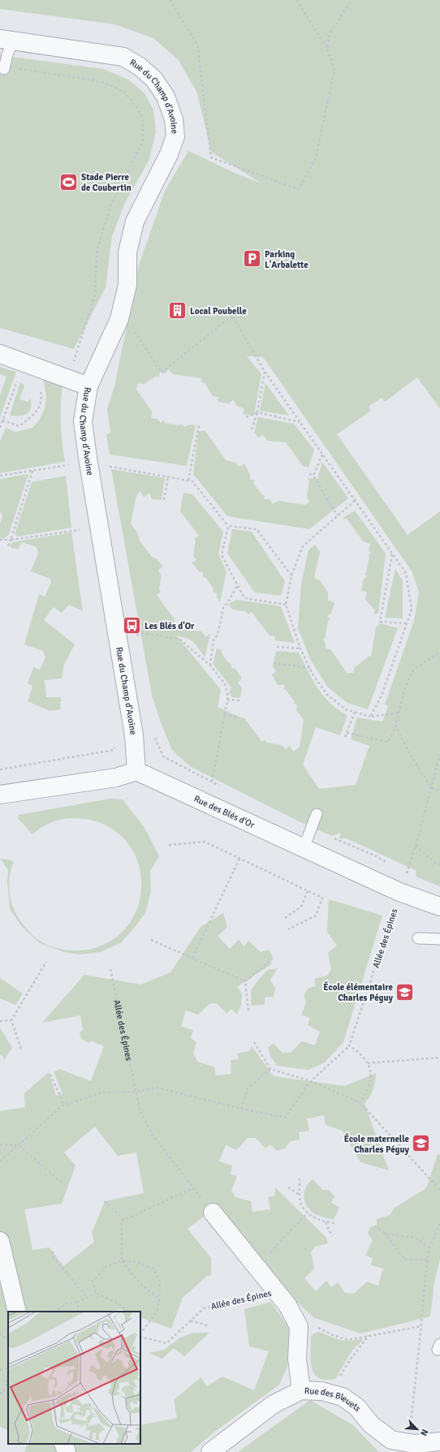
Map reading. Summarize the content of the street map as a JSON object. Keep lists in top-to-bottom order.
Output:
{
  "streets": {
    "street": [
      "Rue du Champ d'Avoine",
      "Rue des Blés d'Or",
      "Allée des Épines",
      "Rue des Bleuets"
    ]
  },
  "crossings": [
    ["Rue du Champ d'Avoine", "Rue des Blés d'Or"],
    ["Rue des Blés d'Or", "Allée des Épines"]
  ],
  "places": {
    "sports": ["Stade Pierre de Coubertin"],
    "parking": ["Parking L'Arbalette"],
    "building": ["Local Poubelle"],
    "bus stop": ["Les Blés d'Or"],
    "school or university": ["École élémentaire Charles Péguy", "École maternelle Charles Péguy"]
  },
  "north": "bottom right"
}
